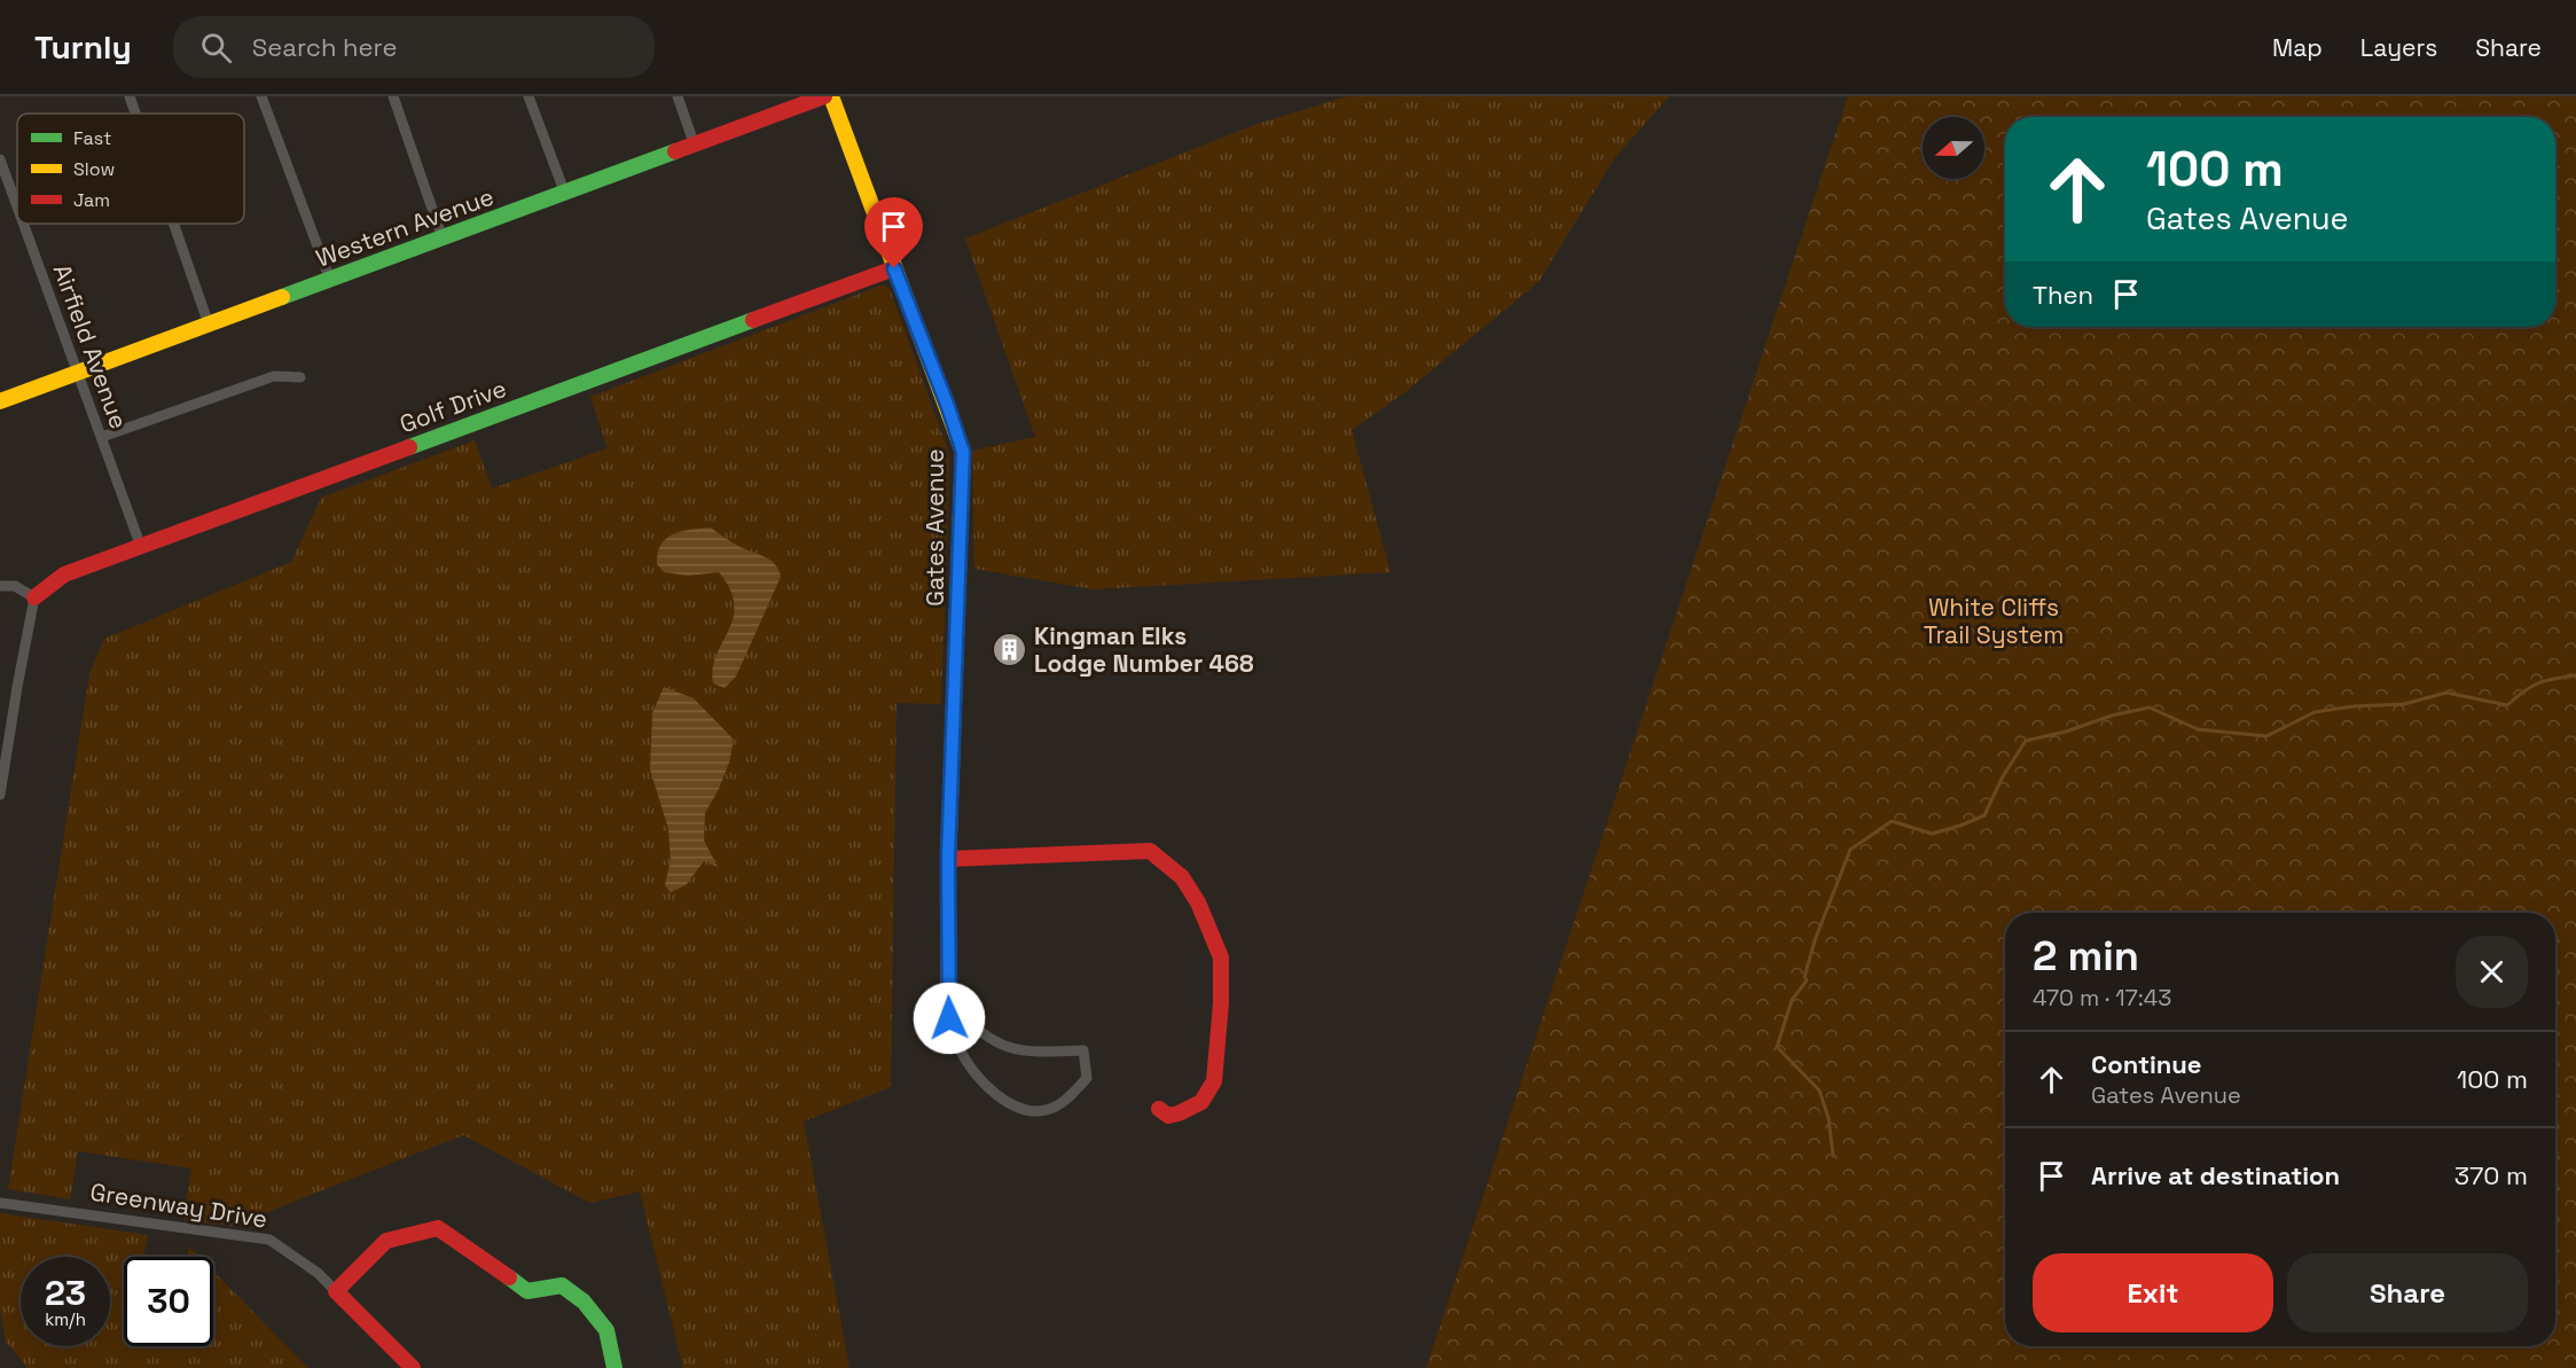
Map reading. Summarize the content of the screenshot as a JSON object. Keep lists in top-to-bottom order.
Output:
{
  "streets": {
    "street": [
      "Western Avenue",
      "Airfield Avenue",
      "Golf Drive",
      "Gates Avenue",
      "Greenway Drive"
    ]
  },
  "crossings": [
    ["Western Avenue", "Airfield Avenue"],
    ["Airfield Avenue", "Golf Drive"],
    ["Golf Drive", "Gates Avenue"]
  ],
  "parks": ["White Cliffs Trail System"],
  "places": {
    "building": ["Kingman Elks Lodge Number 468"]
  },
  "legend": ["Fast", "Slow", "Jam"],
  "north": "left",
  "page": {
    "header": "Turnly",
    "search": "Search here",
    "nav": ["Map", "Layers", "Share"],
    "turn": ["100 m", "Gates Avenue"],
    "then": "Then",
    "heading": ["2 min", "470 m · 17:43"],
    "list": [
      {
        "name": "Continue",
        "note": "Gates Avenue",
        "value": "100 m"
      },
      {
        "name": "Arrive at destination",
        "value": "370 m"
      }
    ],
    "buttons": ["Exit", "Share"],
    "speed": "23 km/h",
    "limit": "30"
  }
}
